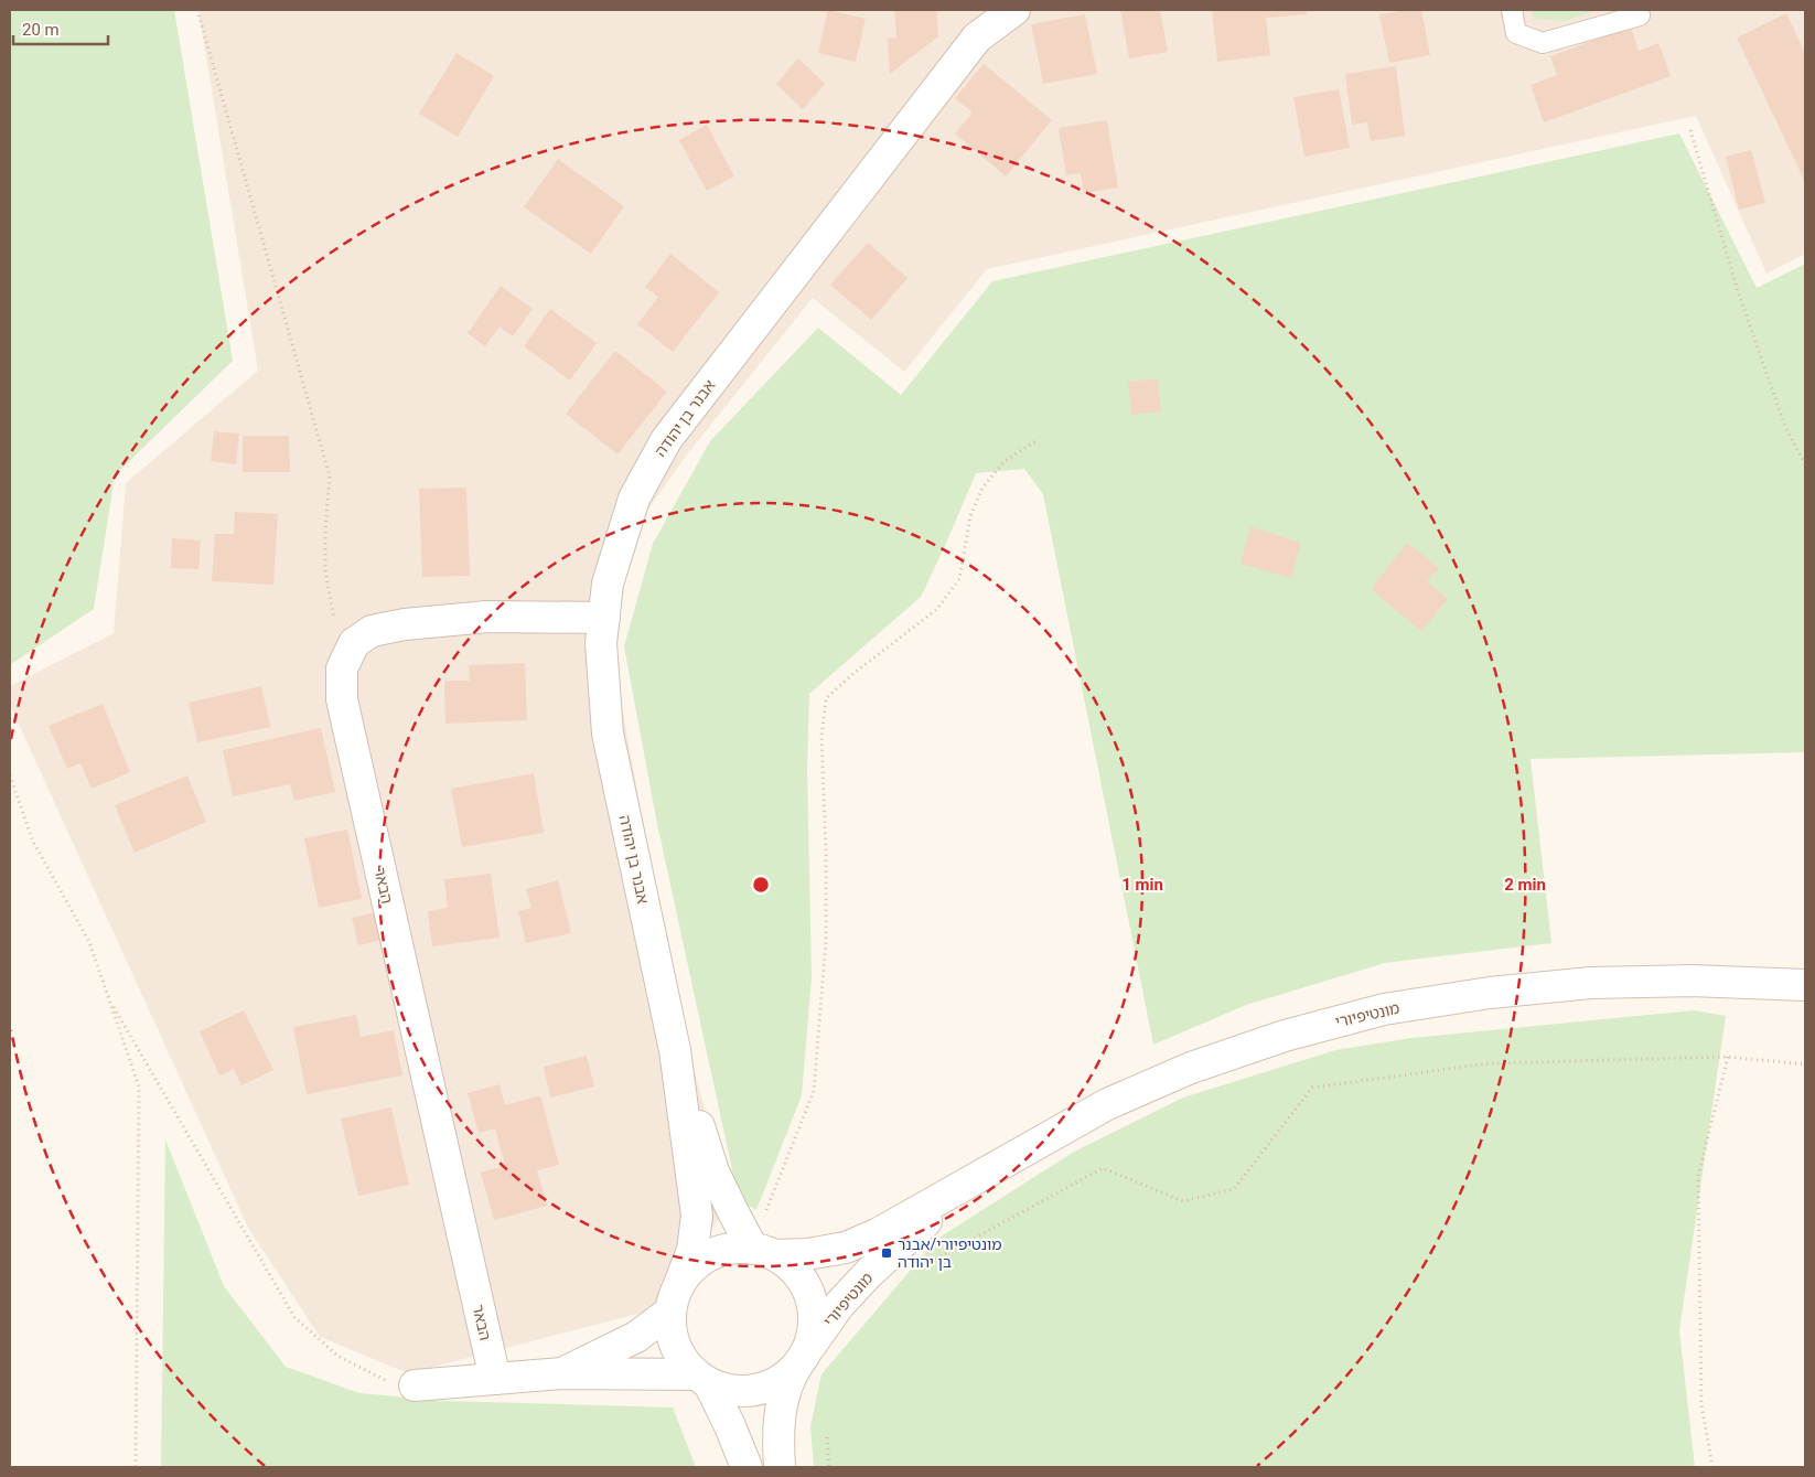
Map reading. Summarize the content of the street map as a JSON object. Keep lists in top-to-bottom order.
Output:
{
  "streets": {
    "street": ["אבנר בן יהודה", "הבאר", "מונטיפיורי"]
  },
  "crossings": [
    ["אבנר בן יהודה", "הבאר"],
    ["אבנר בן יהודה", "מונטיפיורי"]
  ],
  "places": {
    "transit": ["מונטיפיורי/אבנר בן יהודה"]
  },
  "scale_bar": "20 m",
  "rings": ["1 min", "2 min"]
}
